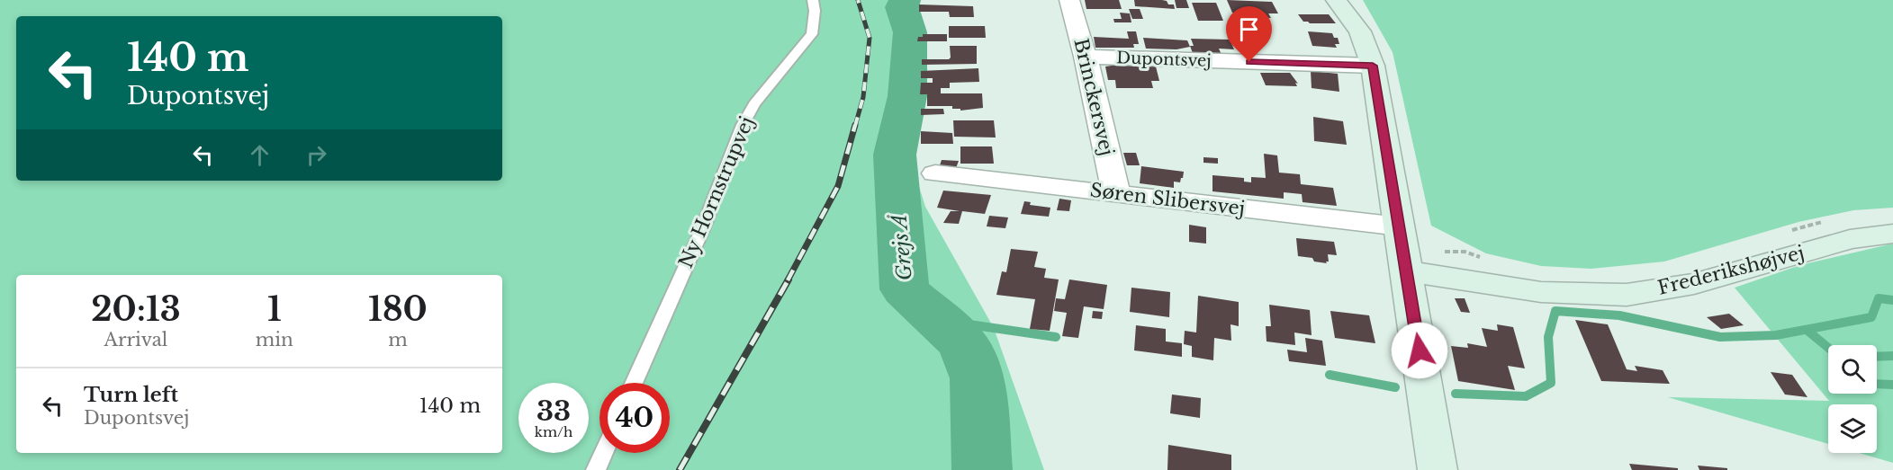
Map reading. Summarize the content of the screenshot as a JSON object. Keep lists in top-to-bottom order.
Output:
{
  "streets": {
    "street": [
      "Dupontsvej",
      "Brinckersvej",
      "Søren Slibersvej",
      "Frederikshøjvej"
    ],
    "lane": ["Ny Hornstrupvej"]
  },
  "crossings": [
    ["Dupontsvej", "Brinckersvej"],
    ["Brinckersvej", "Søren Slibersvej"],
    ["Søren Slibersvej", "Frederikshøjvej"]
  ],
  "water": ["Grejs Å"],
  "page": {
    "turn": ["140 m", "Dupontsvej"],
    "eta": [
      "20:13",
      "Arrival",
      "1",
      "min",
      "180",
      "m"
    ],
    "list": [
      {
        "name": "Turn left",
        "note": "Dupontsvej",
        "value": "140 m"
      }
    ],
    "speed": "33 km/h",
    "limit": "40"
  }
}
